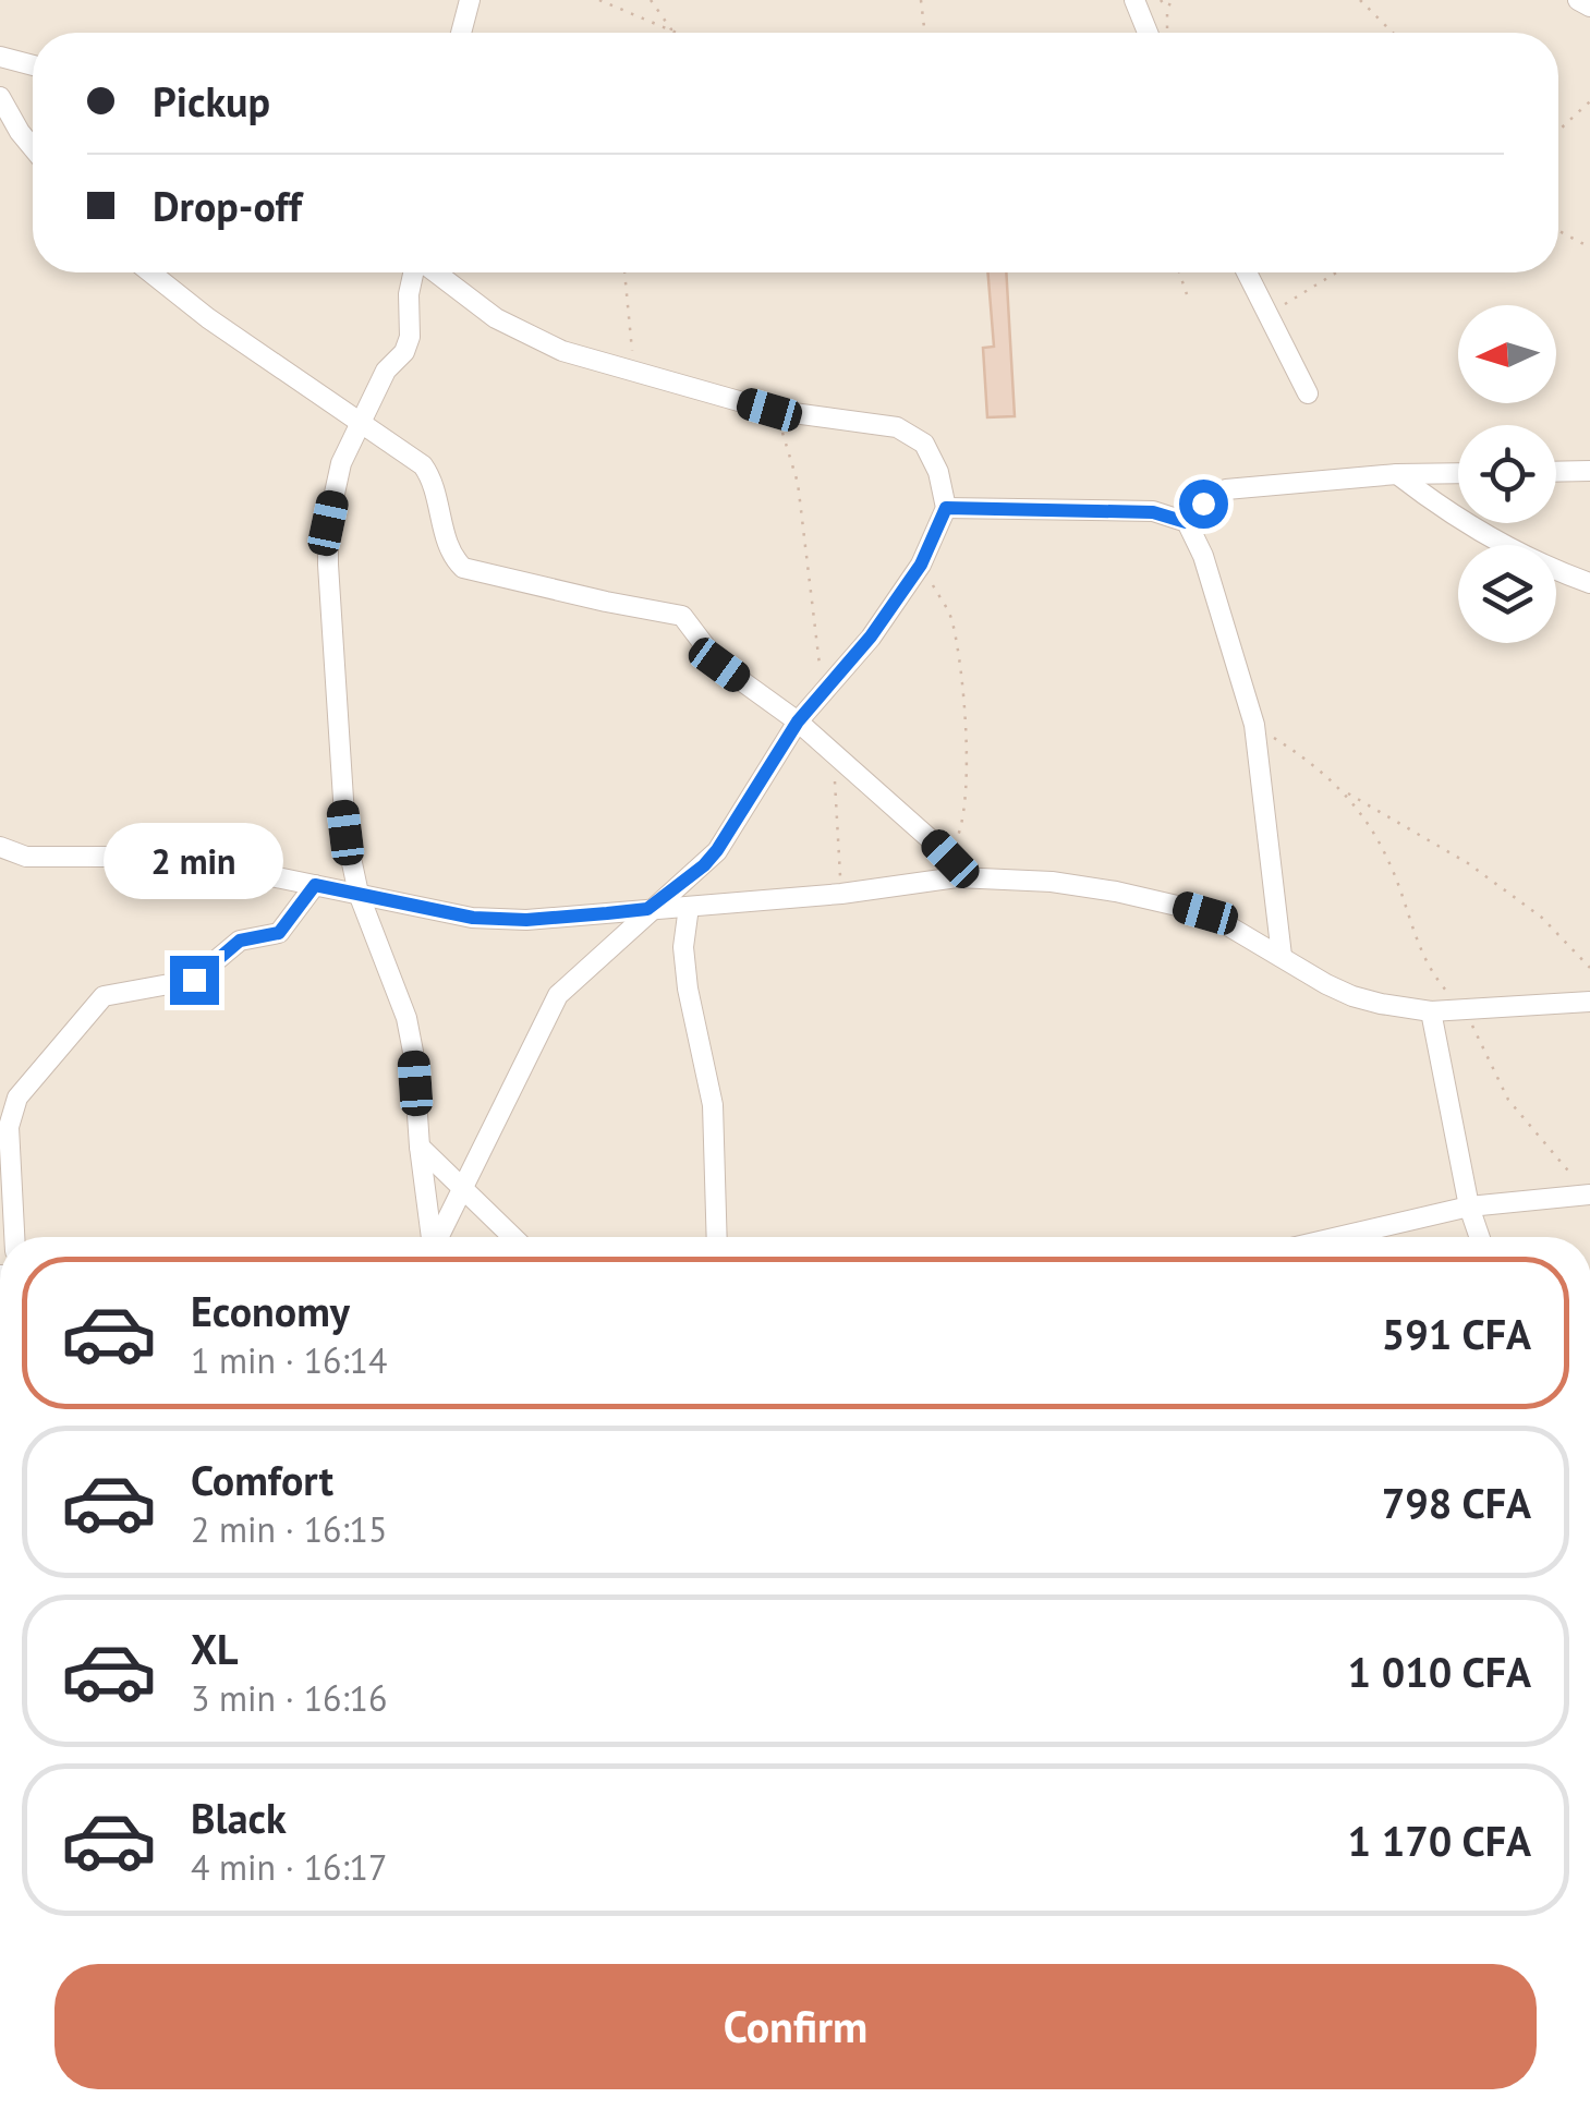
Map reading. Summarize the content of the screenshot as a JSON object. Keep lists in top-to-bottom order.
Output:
{
  "north": "left",
  "page": {
    "banner": ["Pickup", "Drop-off"],
    "bubble": "2 min",
    "list": [
      {
        "name": "Economy",
        "note": "1 min · 16:14",
        "value": "591 CFA"
      },
      {
        "name": "Comfort",
        "note": "2 min · 16:15",
        "value": "798 CFA"
      },
      {
        "name": "XL",
        "note": "3 min · 16:16",
        "value": "1 010 CFA"
      },
      {
        "name": "Black",
        "note": "4 min · 16:17",
        "value": "1 170 CFA"
      }
    ],
    "buttons": "Confirm"
  }
}
